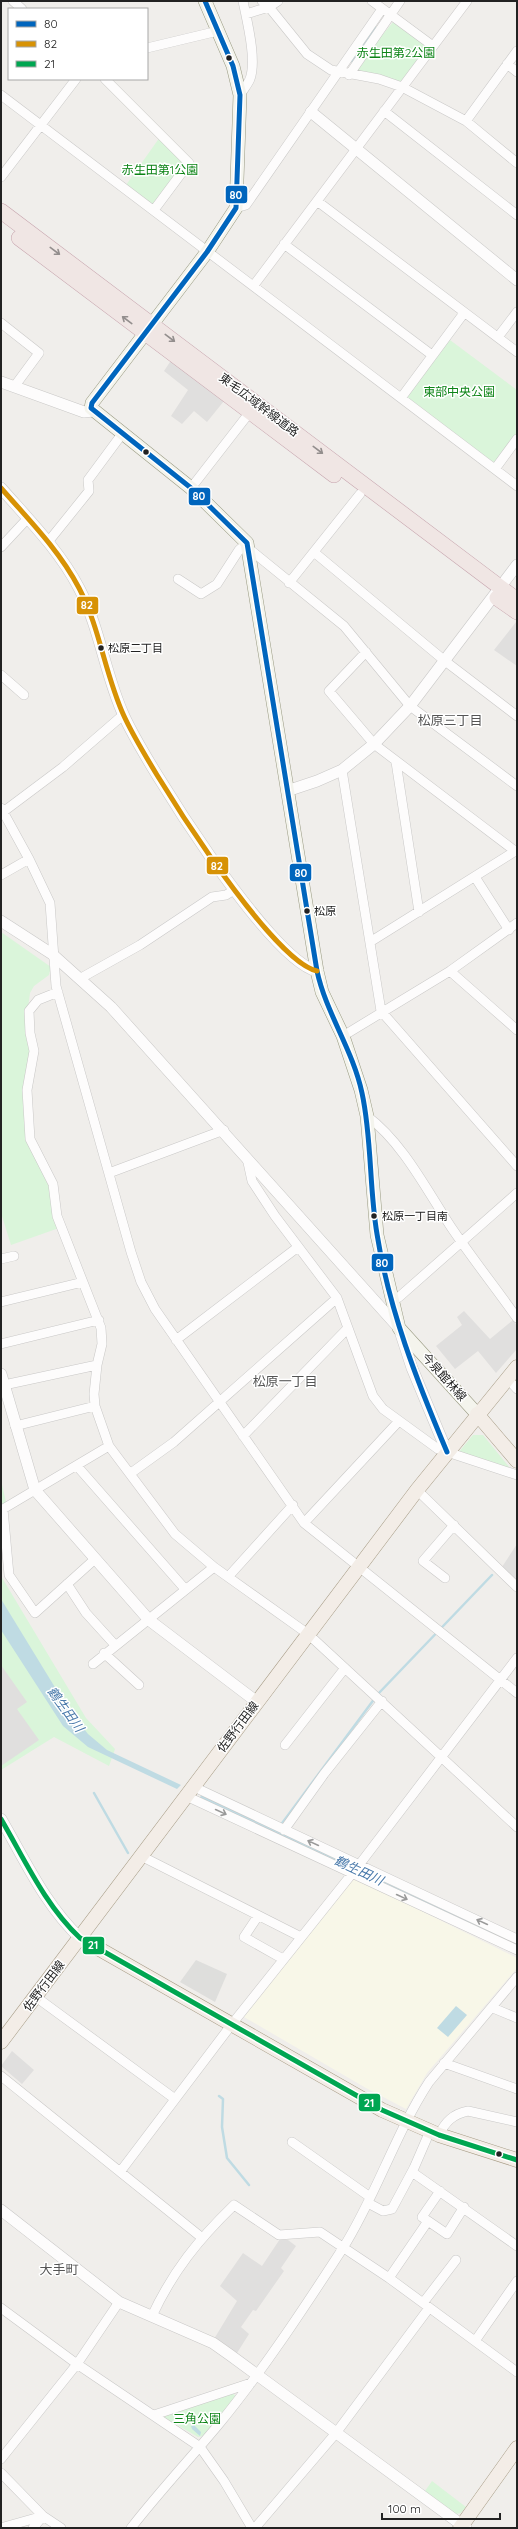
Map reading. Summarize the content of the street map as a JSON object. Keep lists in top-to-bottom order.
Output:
{
  "streets": {
    "highway": ["東毛広域幹線道路"],
    "main road": ["今泉館林線", "佐野行田線"]
  },
  "crossings": [
    ["今泉館林線", "佐野行田線"]
  ],
  "districts": ["松原三丁目", "松原一丁目", "大手町"],
  "water": ["鶴生田川"],
  "parks": [
    "赤生田第2公園",
    "赤生田第1公園",
    "東部中央公園",
    "三角公園"
  ],
  "places": ["松原二丁目", "松原", "松原一丁目南"],
  "lines": ["transit line 80", "transit line 82", "transit line 21"],
  "legend": ["80", "82", "21"],
  "scale_bar": "100 m"
}
